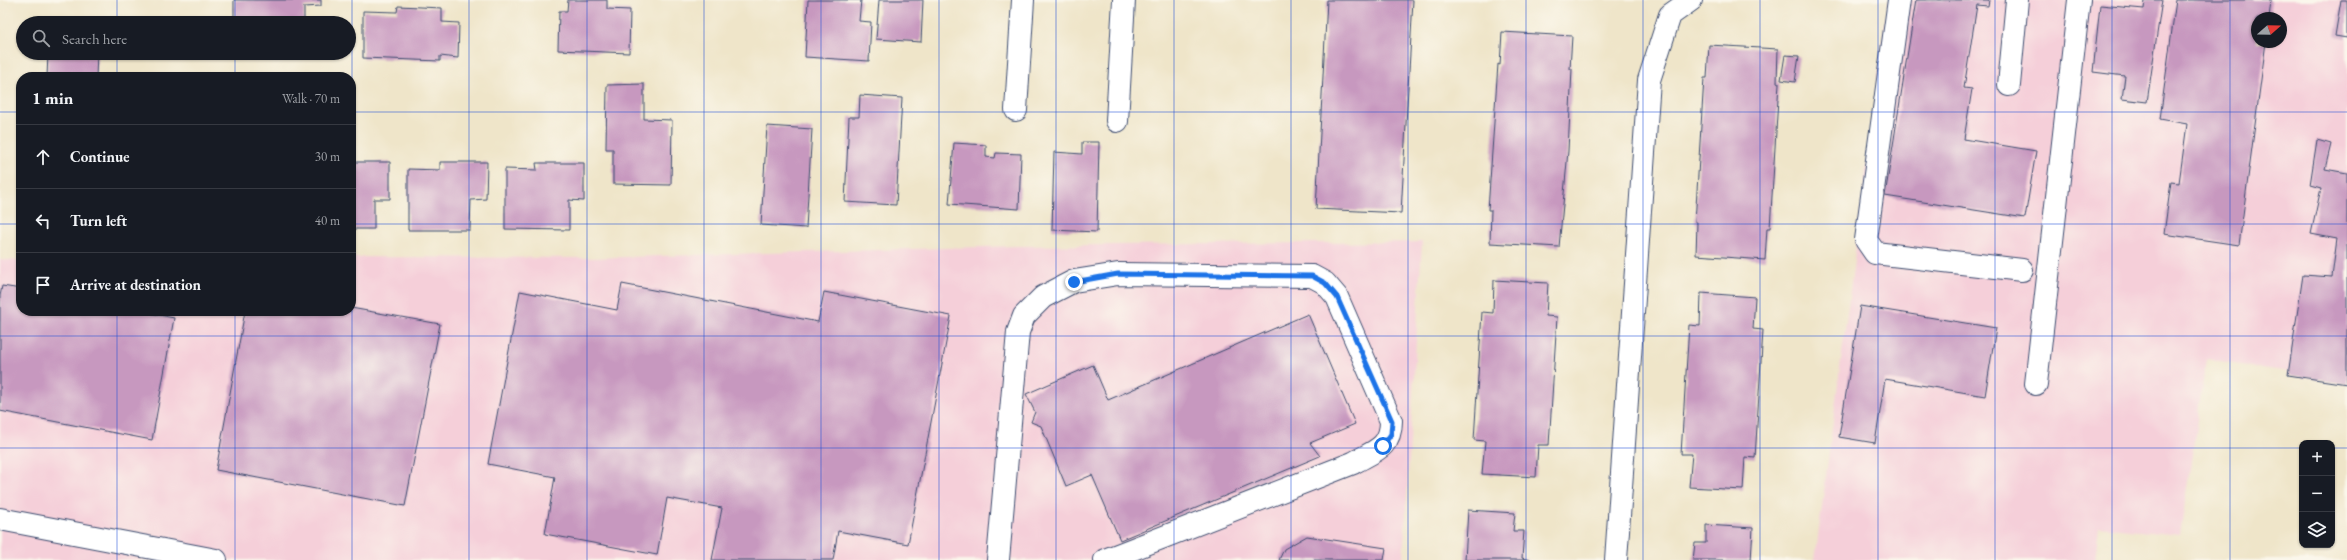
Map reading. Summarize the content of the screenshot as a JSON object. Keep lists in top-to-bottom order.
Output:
{
  "north": "right",
  "page": {
    "search": "Search here",
    "heading": ["1 min", "Walk · 70 m"],
    "list": [
      ["Continue", "30 m"],
      ["Turn left", "40 m"],
      "Arrive at destination"
    ],
    "map_buttons": ["+", "−"]
  }
}
